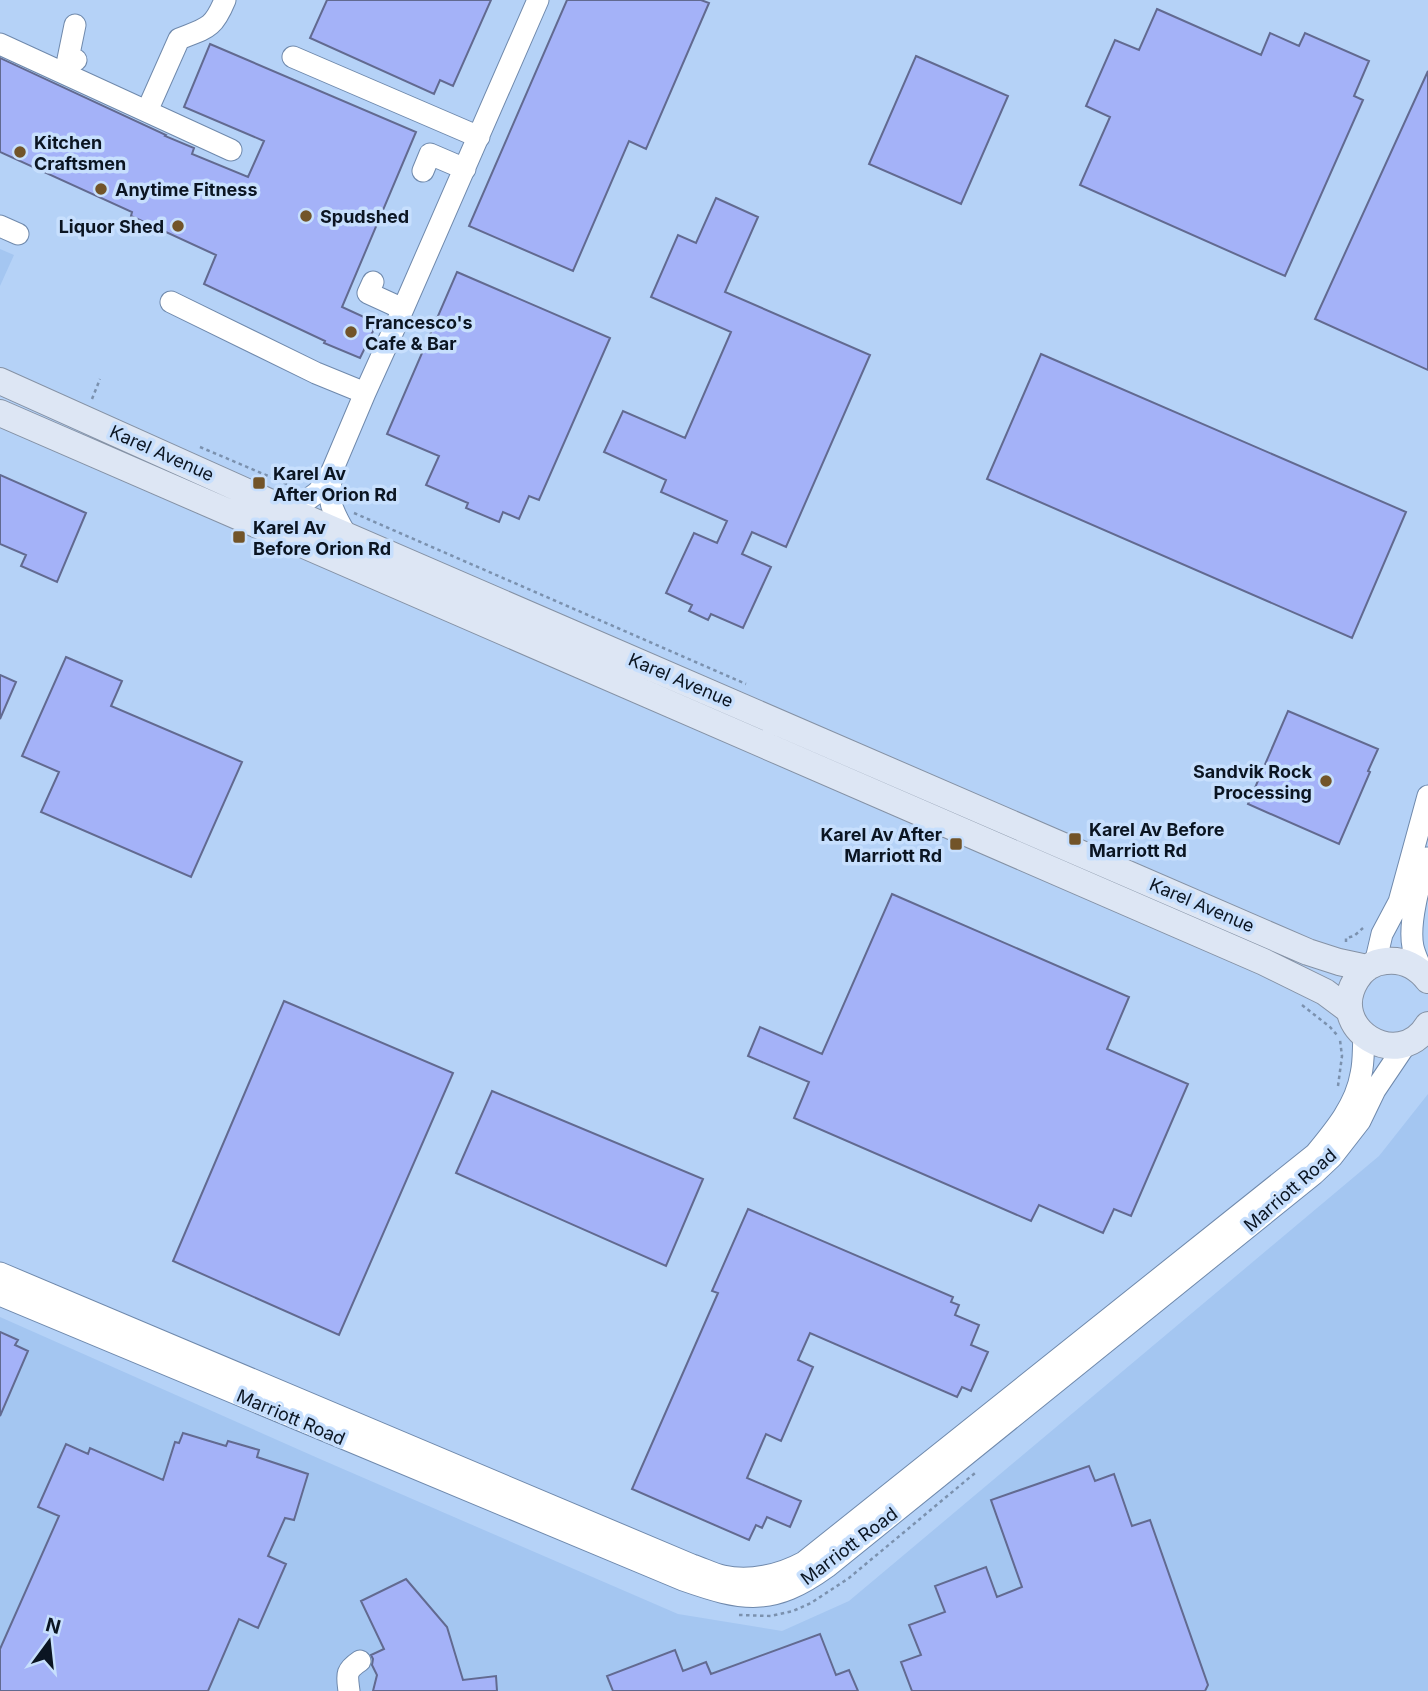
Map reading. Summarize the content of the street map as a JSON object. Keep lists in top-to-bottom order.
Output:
{
  "streets": {
    "main road": ["Karel Avenue"],
    "street": ["Marriott Road"]
  },
  "crossings": [
    ["Karel Avenue", "Marriott Road"]
  ],
  "places": {
    "other": [
      "Kitchen Craftsmen",
      "Anytime Fitness",
      "Spudshed",
      "Liquor Shed",
      "Francesco's Cafe & Bar",
      "Sandvik Rock Processing"
    ],
    "transit": [
      "Karel Av After Orion Rd",
      "Karel Av Before Orion Rd",
      "Karel Av Before Marriott Rd",
      "Karel Av After Marriott Rd"
    ]
  },
  "north": "top"
}
